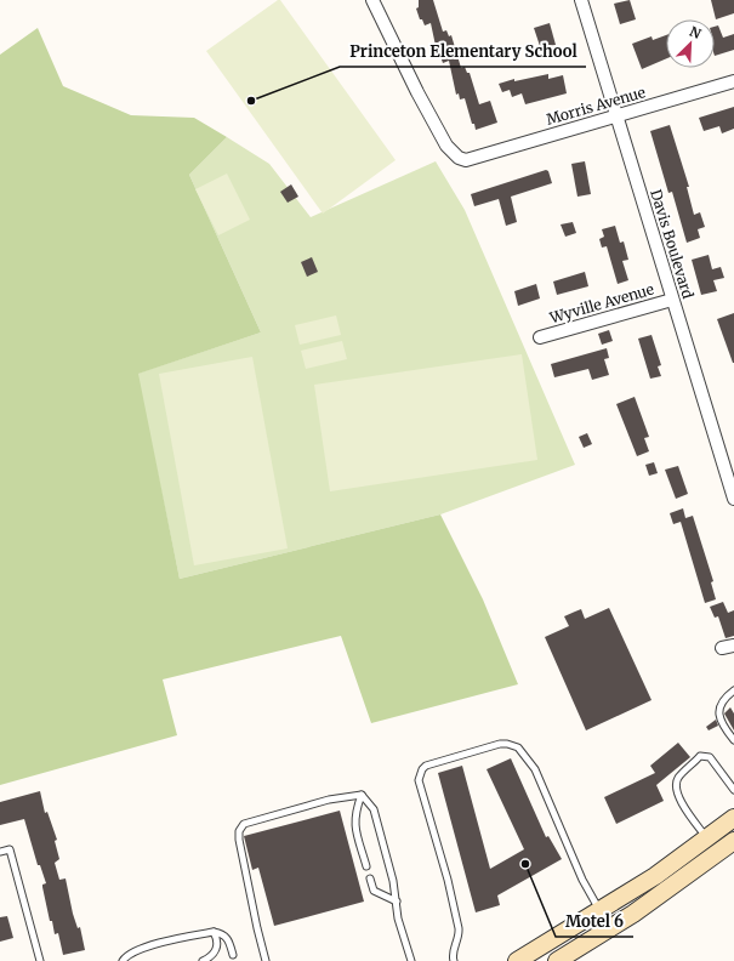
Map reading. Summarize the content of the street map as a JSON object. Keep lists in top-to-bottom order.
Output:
{
  "streets": {
    "street": ["Morris Avenue", "Davis Boulevard", "Wyville Avenue"]
  },
  "crossings": [
    ["Morris Avenue", "Davis Boulevard"],
    ["Davis Boulevard", "Wyville Avenue"]
  ],
  "places": ["Princeton Elementary School", "Motel 6"],
  "north": "top right"
}
